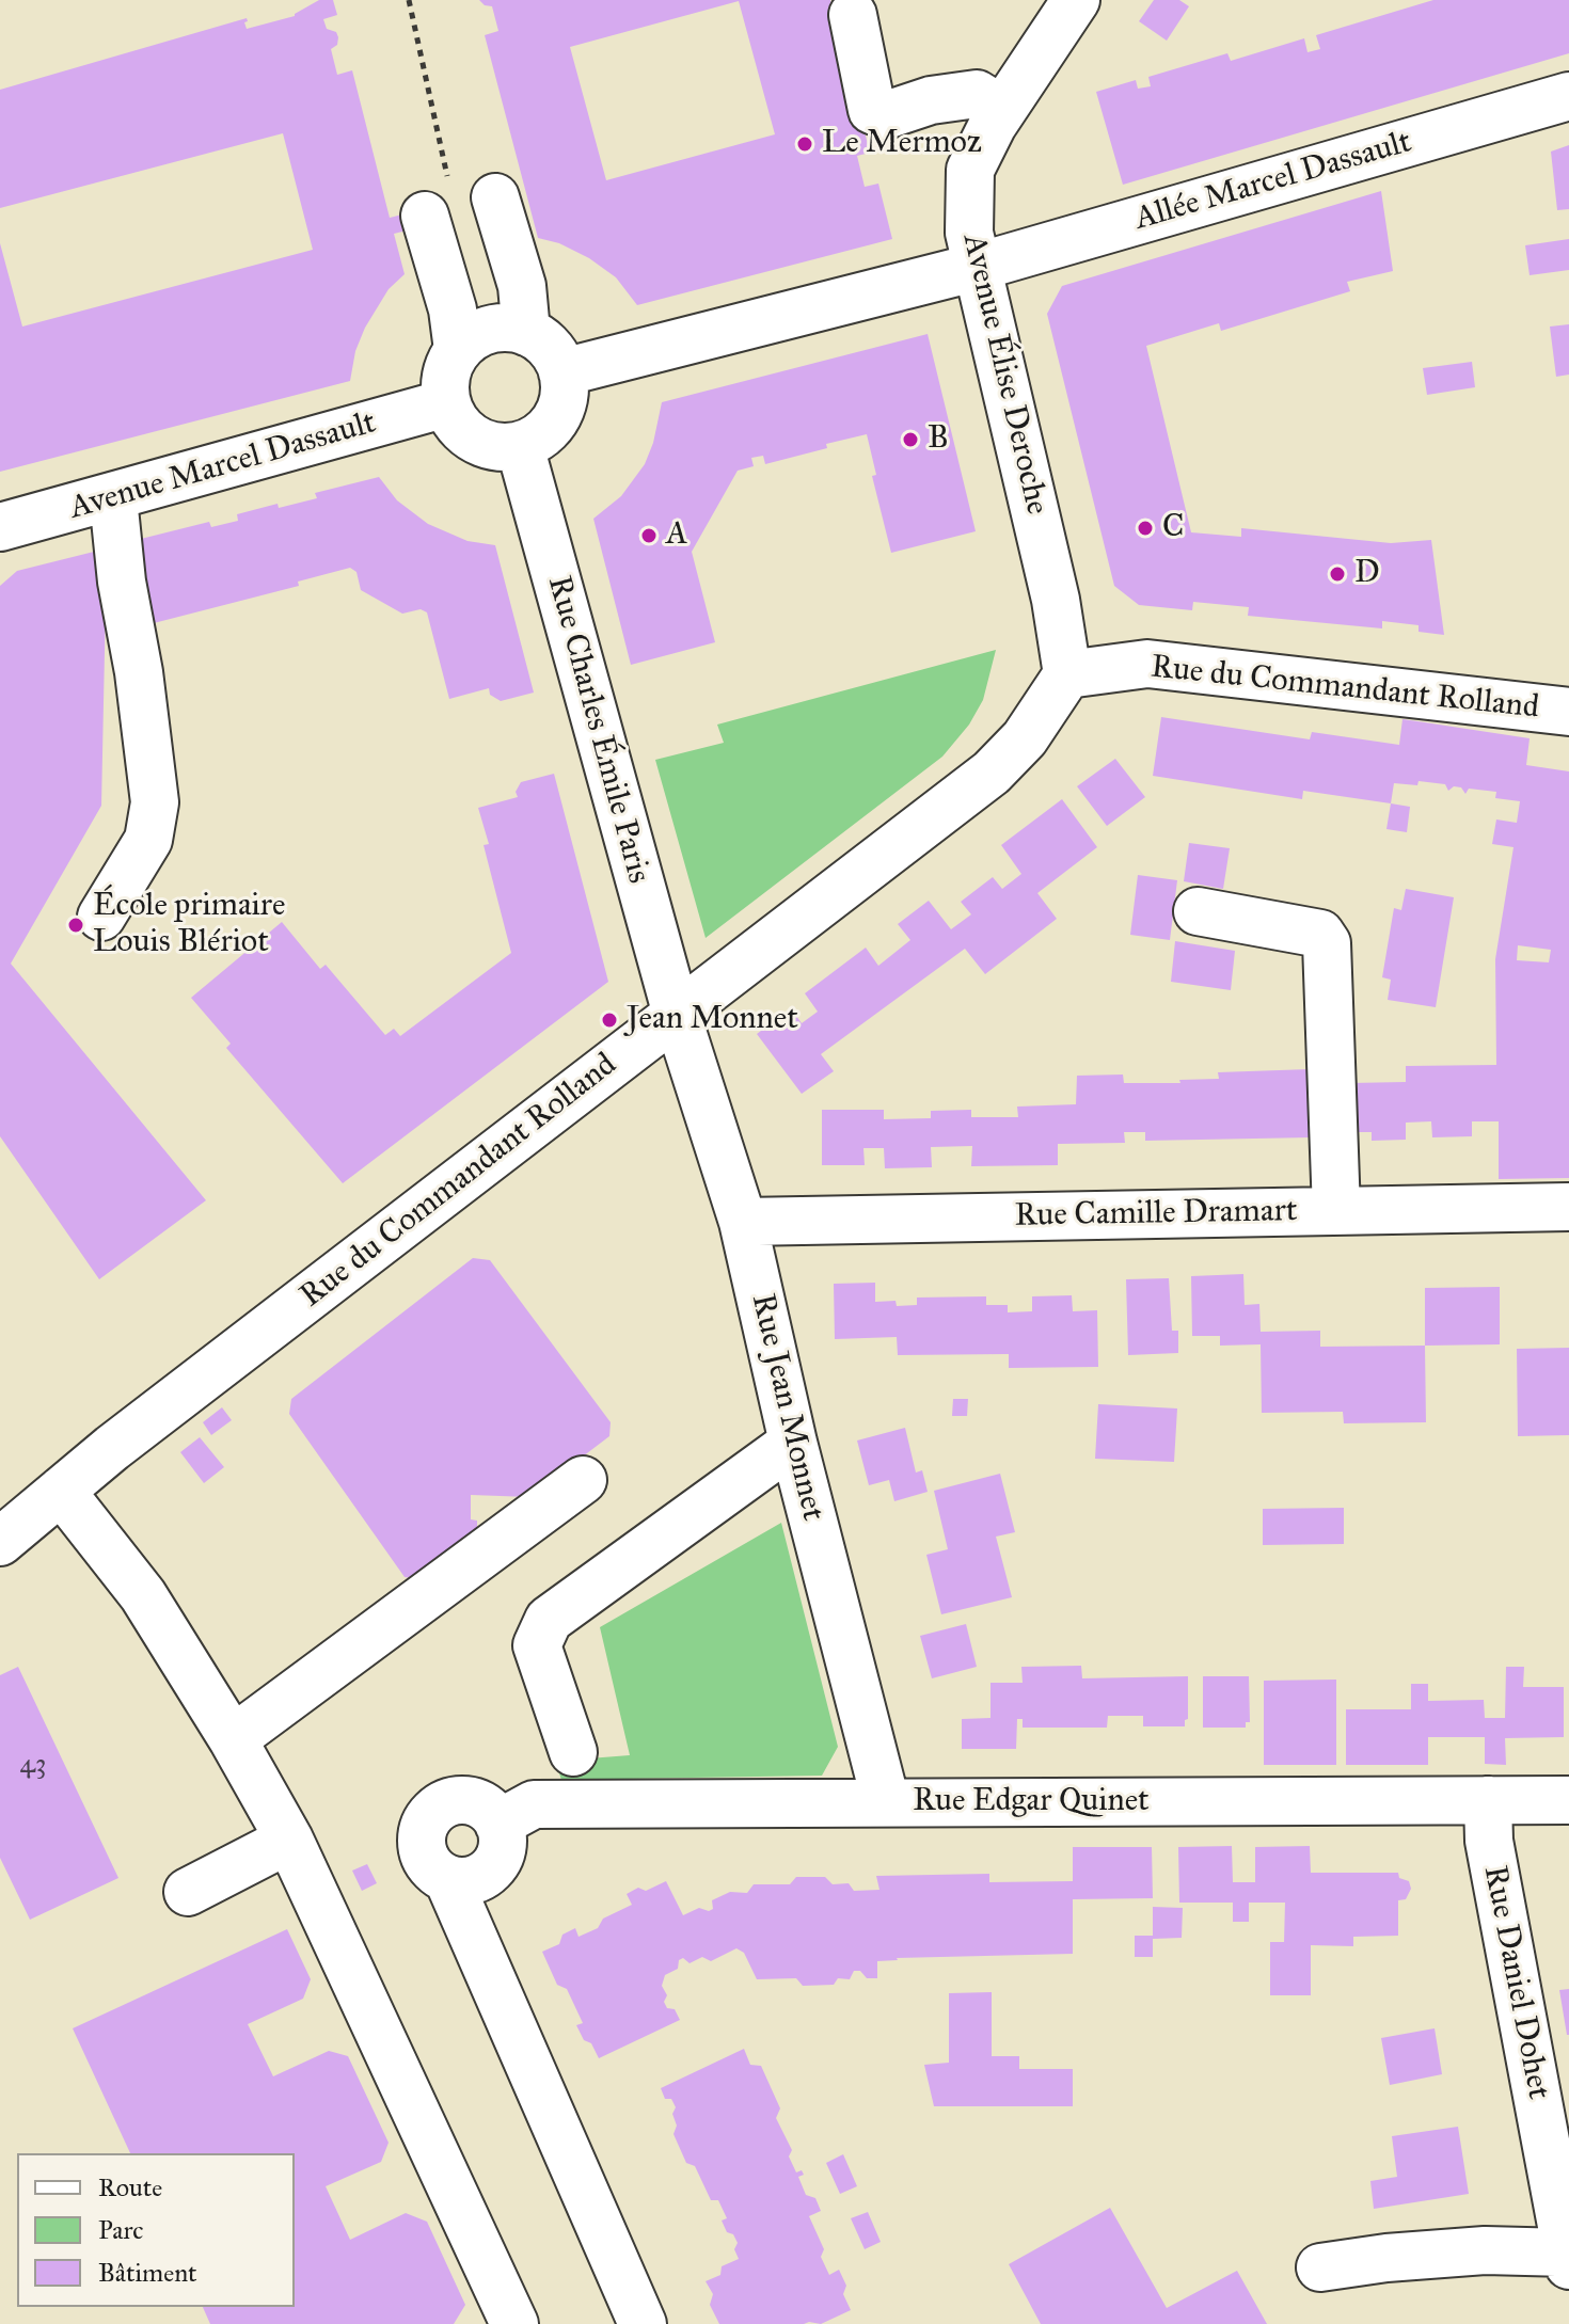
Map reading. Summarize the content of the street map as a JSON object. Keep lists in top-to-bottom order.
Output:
{
  "streets": {
    "street": [
      "Allée Marcel Dassault",
      "Avenue Élise Deroche",
      "Avenue Marcel Dassault",
      "Rue du Commandant Rolland",
      "Rue Charles Émile Paris",
      "Rue Camille Dramart",
      "Rue Jean Monnet",
      "Rue Edgar Quinet",
      "Rue Daniel Dohet"
    ]
  },
  "crossings": [
    ["Allée Marcel Dassault", "Avenue Élise Deroche"],
    ["Avenue Élise Deroche", "Rue du Commandant Rolland"],
    ["Avenue Marcel Dassault", "Rue Charles Émile Paris"],
    ["Rue du Commandant Rolland", "Rue Charles Émile Paris"],
    ["Rue du Commandant Rolland", "Rue Jean Monnet"],
    ["Rue Charles Émile Paris", "Rue Jean Monnet"],
    ["Rue Camille Dramart", "Rue Jean Monnet"],
    ["Rue Jean Monnet", "Rue Edgar Quinet"],
    ["Rue Edgar Quinet", "Rue Daniel Dohet"]
  ],
  "places": [
    "Le Mermoz",
    "B",
    "C",
    "A",
    "D",
    "École primaire Louis Blériot",
    "Jean Monnet"
  ],
  "house_numbers": ["43"],
  "legend": ["Route", "Parc", "Bâtiment"]
}
